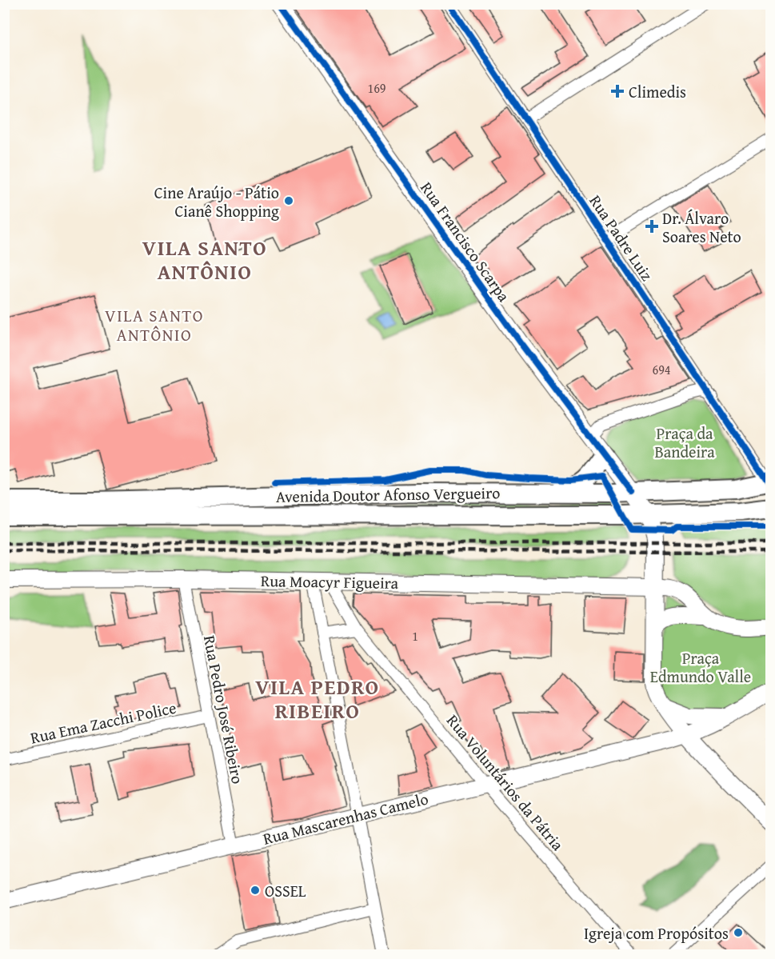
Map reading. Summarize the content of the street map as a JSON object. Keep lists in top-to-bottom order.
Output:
{
  "streets": {
    "main road": [
      "Rua Francisco Scarpa",
      "Avenida Doutor Afonso Vergueiro",
      "Rua Moacyr Figueira",
      "Rua Mascarenhas Camelo"
    ],
    "street": [
      "Rua Padre Luiz",
      "Rua Pedro José Ribeiro",
      "Rua Ema Zacchi Police",
      "Rua Voluntários da Pátria"
    ]
  },
  "crossings": [
    ["Rua Padre Luiz", "Avenida Doutor Afonso Vergueiro"],
    ["Rua Francisco Scarpa", "Avenida Doutor Afonso Vergueiro"],
    ["Rua Moacyr Figueira", "Rua Pedro José Ribeiro"],
    ["Rua Moacyr Figueira", "Rua Voluntários da Pátria"],
    ["Rua Pedro José Ribeiro", "Rua Ema Zacchi Police"],
    ["Rua Pedro José Ribeiro", "Rua Mascarenhas Camelo"],
    ["Rua Voluntários da Pátria", "Rua Mascarenhas Camelo"]
  ],
  "districts": ["VILA SANTO ANTÔNIO", "VILA SANTO ANTÔNIO", "VILA PEDRO RIBEIRO"],
  "parks": ["Praça da Bandeira", "Praça Edmundo Valle"],
  "places": {
    "health": ["Climedis", "Dr. Álvaro Soares Neto"],
    "other": ["Cine Araújo - Pátio Cianê Shopping", "OSSEL", "Igreja com Propósitos"]
  },
  "house_numbers": ["169", "694", "1"]
}
